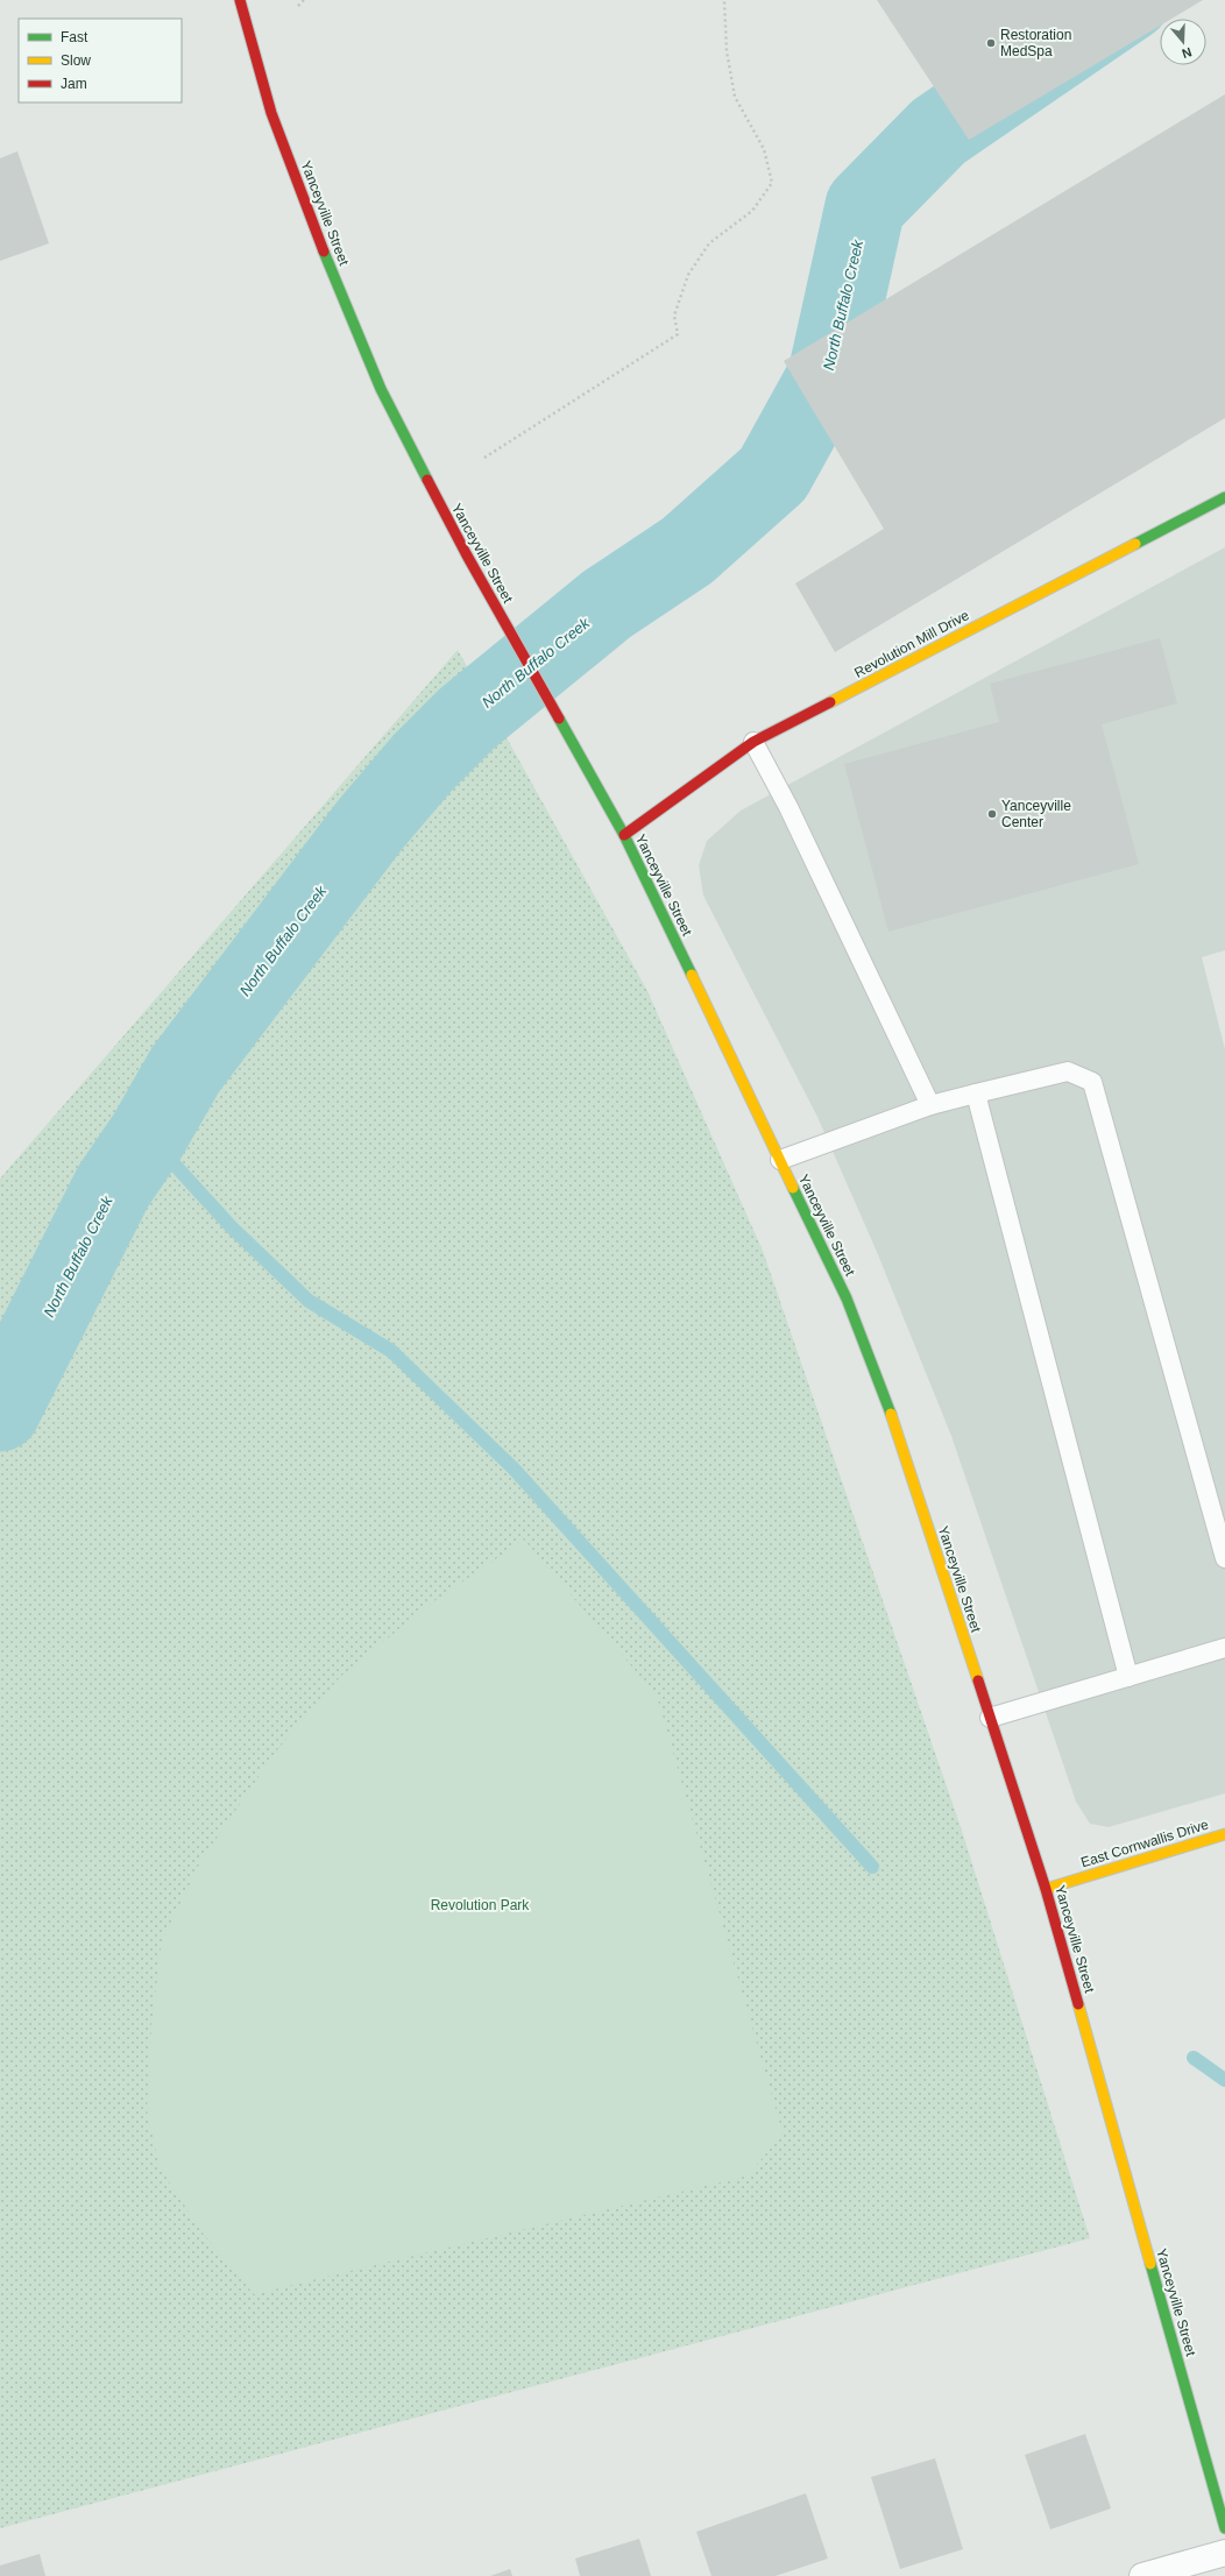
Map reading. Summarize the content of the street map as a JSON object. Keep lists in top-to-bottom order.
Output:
{
  "streets": {
    "main road": ["Yanceyville Street", "Revolution Mill Drive", "East Cornwallis Drive"]
  },
  "crossings": [
    ["Yanceyville Street", "Revolution Mill Drive"],
    ["Yanceyville Street", "East Cornwallis Drive"]
  ],
  "water": ["North Buffalo Creek"],
  "parks": ["Revolution Park"],
  "places": ["Restoration MedSpa", "Yanceyville Center"],
  "legend": ["Fast", "Slow", "Jam"],
  "north": "bottom"
}
